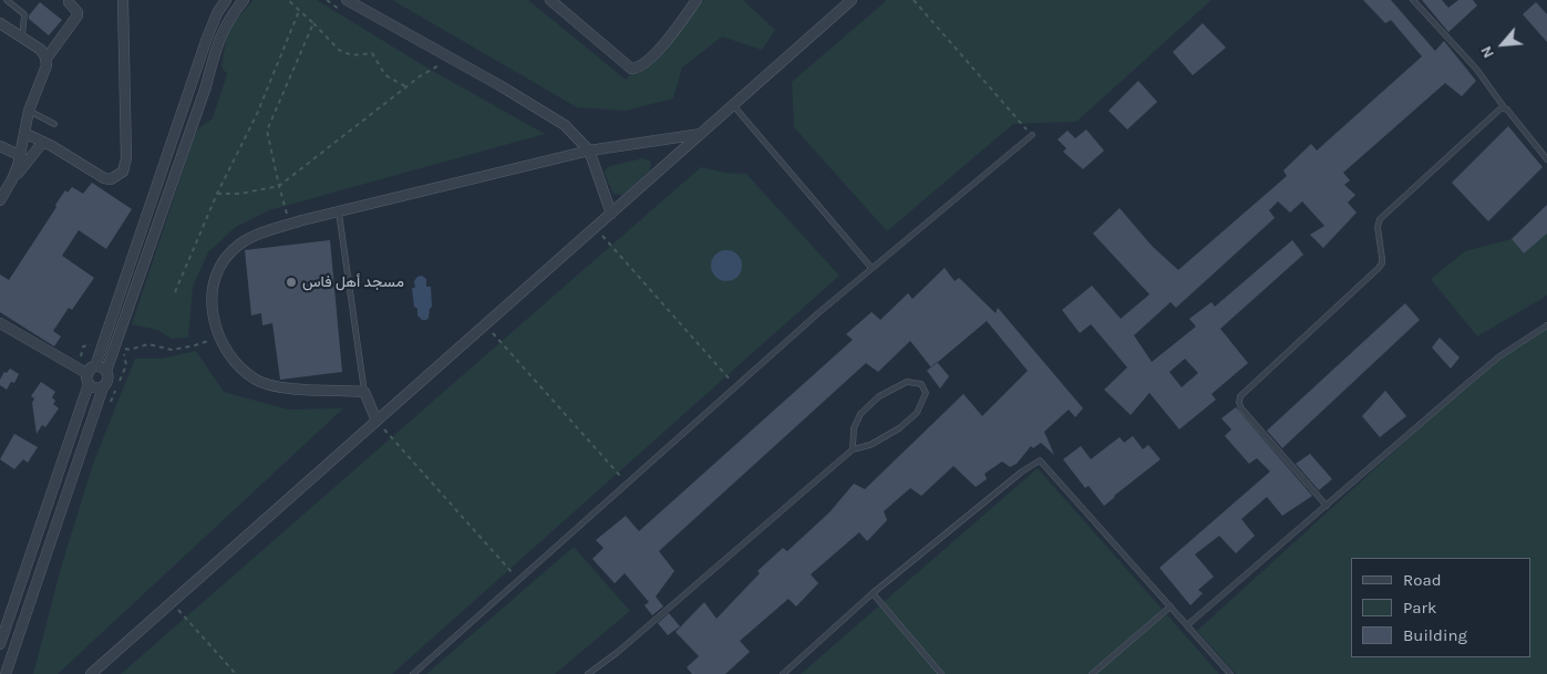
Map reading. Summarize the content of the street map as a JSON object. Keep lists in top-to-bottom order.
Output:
{
  "places": ["مسجد أهل فاس"],
  "legend": ["Road", "Park", "Building"],
  "north": "bottom left"
}
